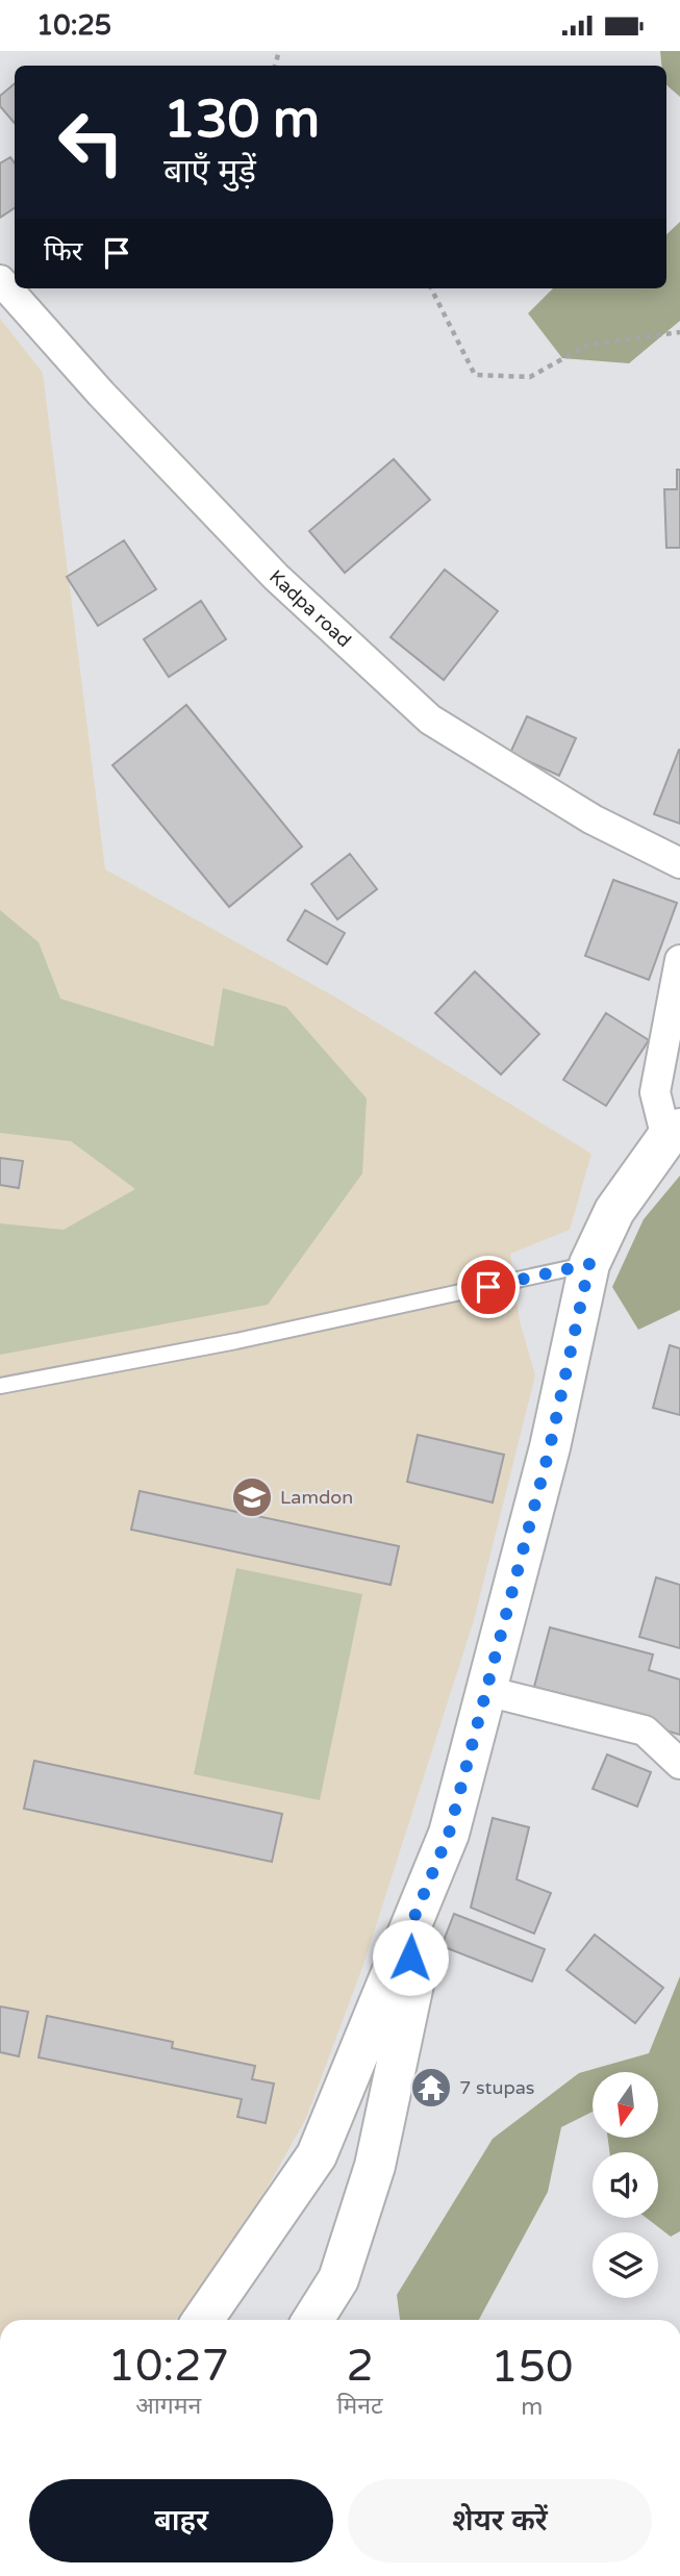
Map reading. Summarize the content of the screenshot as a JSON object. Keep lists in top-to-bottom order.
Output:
{
  "streets": {
    "street": ["Kadpa road"]
  },
  "places": {
    "school or university": ["Lamdon"],
    "temple": ["7 stupas"]
  },
  "north": "bottom",
  "page": {
    "status": "10:25",
    "turn": ["130 m", "बाएँ मुड़ें"],
    "then": "फिर",
    "eta": [
      "10:27",
      "आगमन",
      "2",
      "मिनट",
      "150",
      "m"
    ],
    "buttons": ["बाहर", "शेयर करें"]
  }
}
